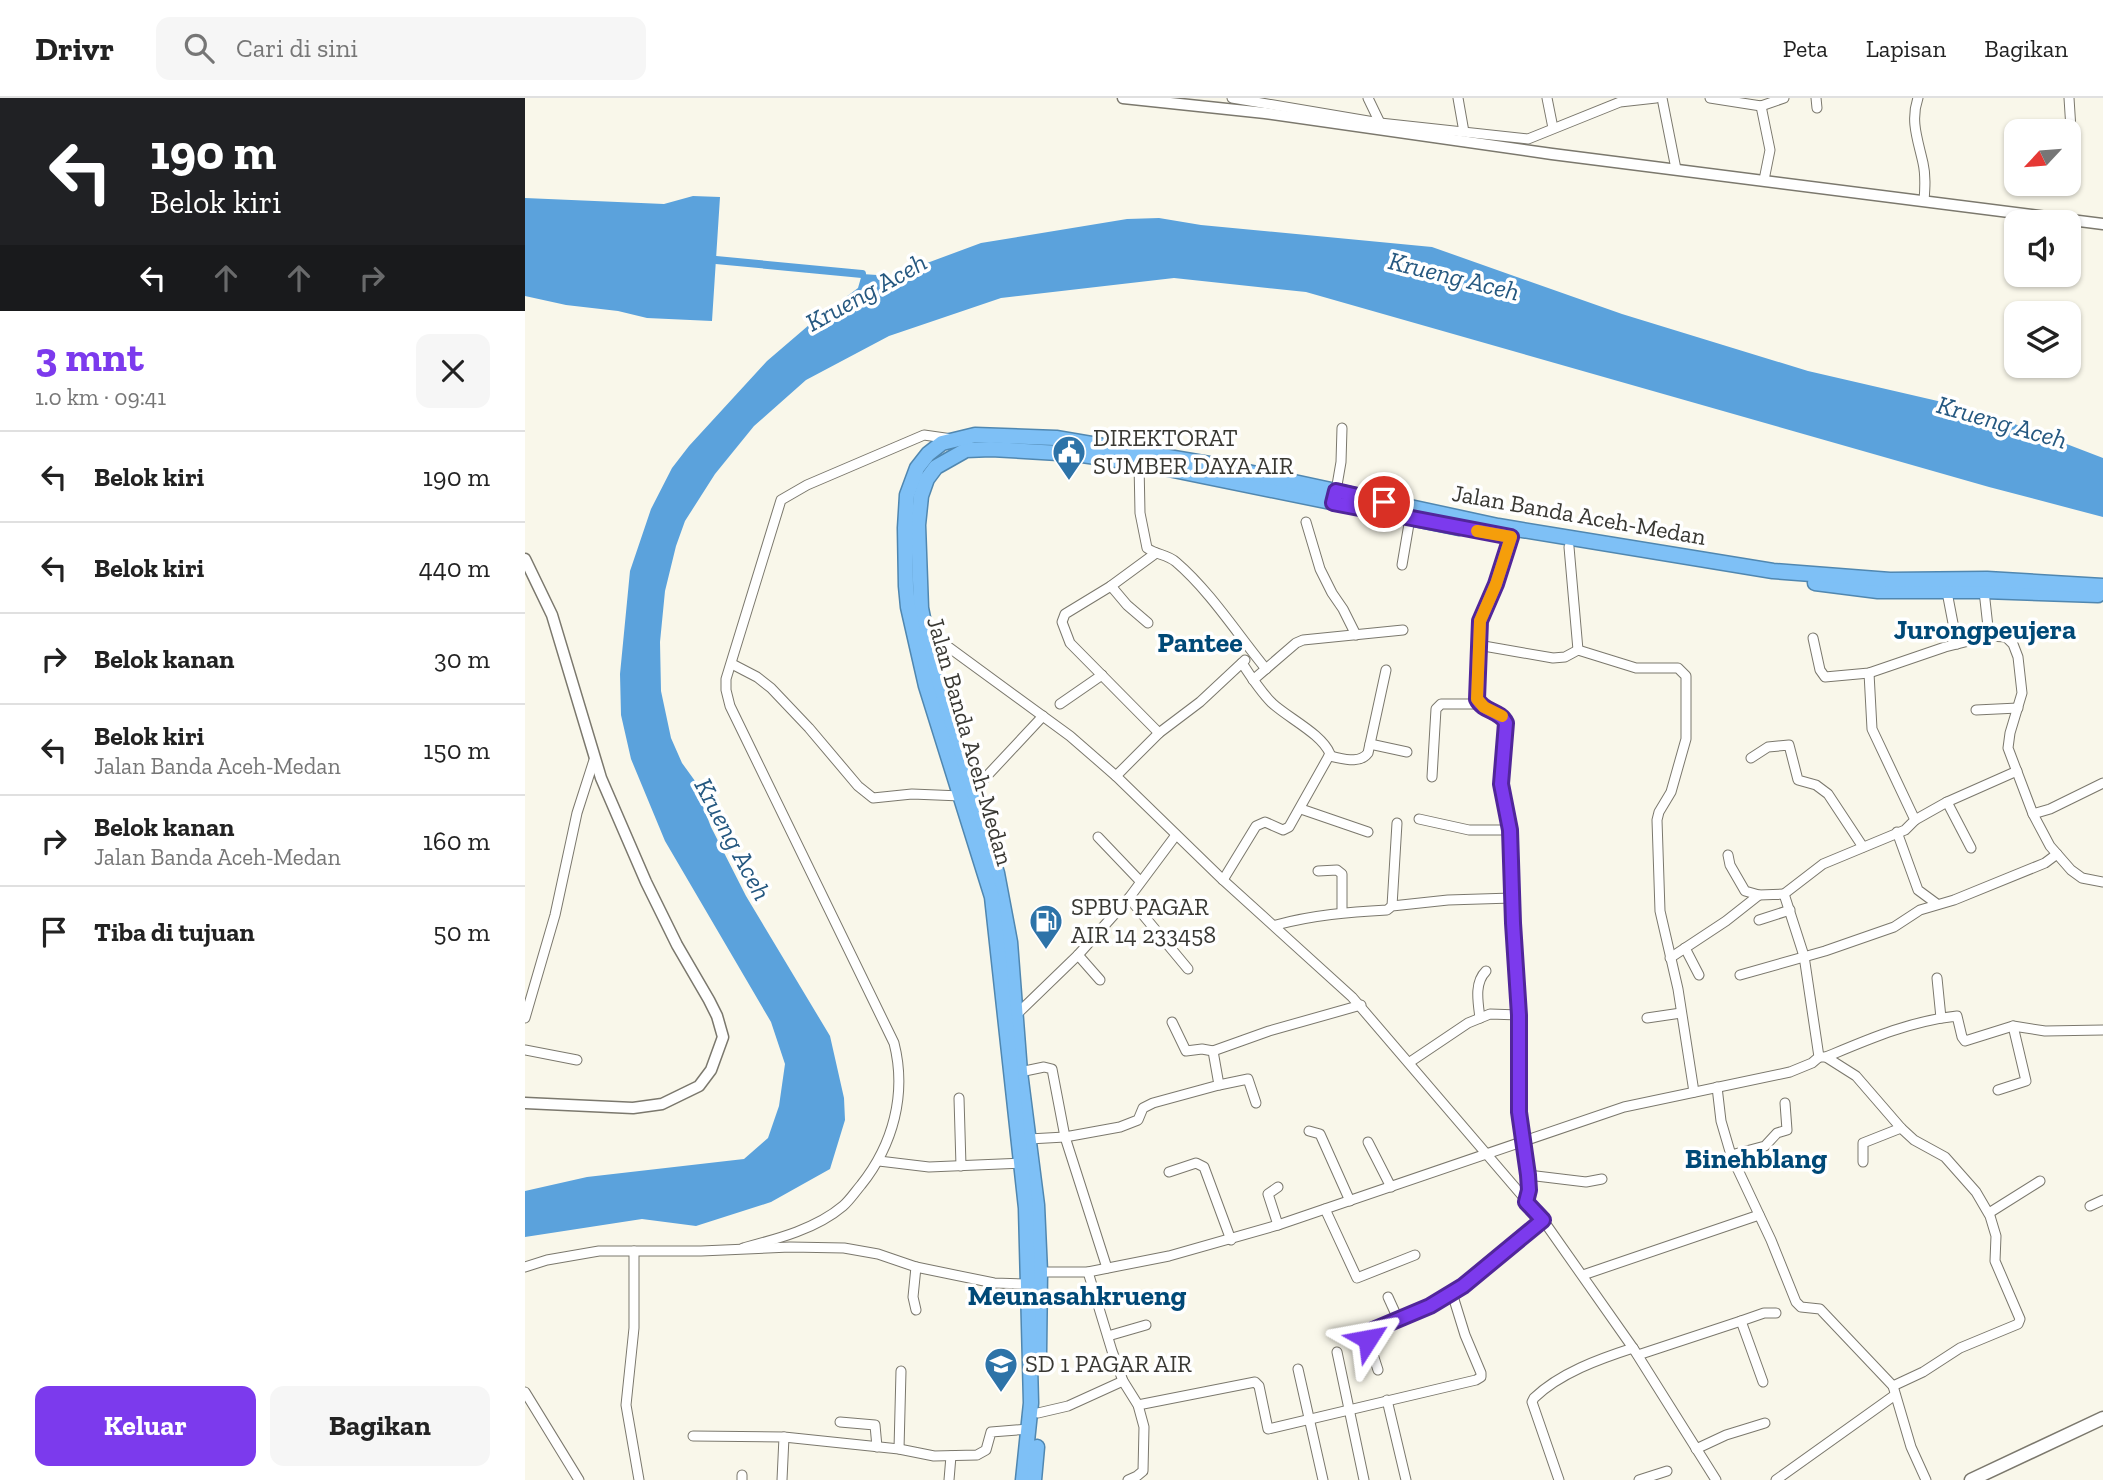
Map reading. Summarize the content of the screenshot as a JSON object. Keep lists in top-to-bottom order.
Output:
{
  "streets": {
    "highway": ["Jalan Banda Aceh-Medan"]
  },
  "districts": [
    "Jurongpeujera",
    "Pantee",
    "Binehblang",
    "Meunasahkrueng"
  ],
  "water": ["Krueng Aceh"],
  "places": {
    "public building": ["DIREKTORAT SUMBER DAYA AIR"],
    "fuel station": ["SPBU PAGAR AIR 14 233458"],
    "school or university": ["SD 1 PAGAR AIR"]
  },
  "north": "bottom left",
  "page": {
    "header": "Drivr",
    "search": "Cari di sini",
    "nav": ["Peta", "Lapisan", "Bagikan"],
    "turn": ["190 m", "Belok kiri"],
    "heading": ["3 mnt", "1.0 km · 09:41"],
    "list": [
      {
        "name": "Belok kiri",
        "value": "190 m"
      },
      {
        "name": "Belok kiri",
        "value": "440 m"
      },
      {
        "name": "Belok kanan",
        "value": "30 m"
      },
      {
        "name": "Belok kiri",
        "note": "Jalan Banda Aceh-Medan",
        "value": "150 m"
      },
      {
        "name": "Belok kanan",
        "note": "Jalan Banda Aceh-Medan",
        "value": "160 m"
      },
      {
        "name": "Tiba di tujuan",
        "value": "50 m"
      }
    ],
    "buttons": ["Keluar", "Bagikan"]
  }
}
